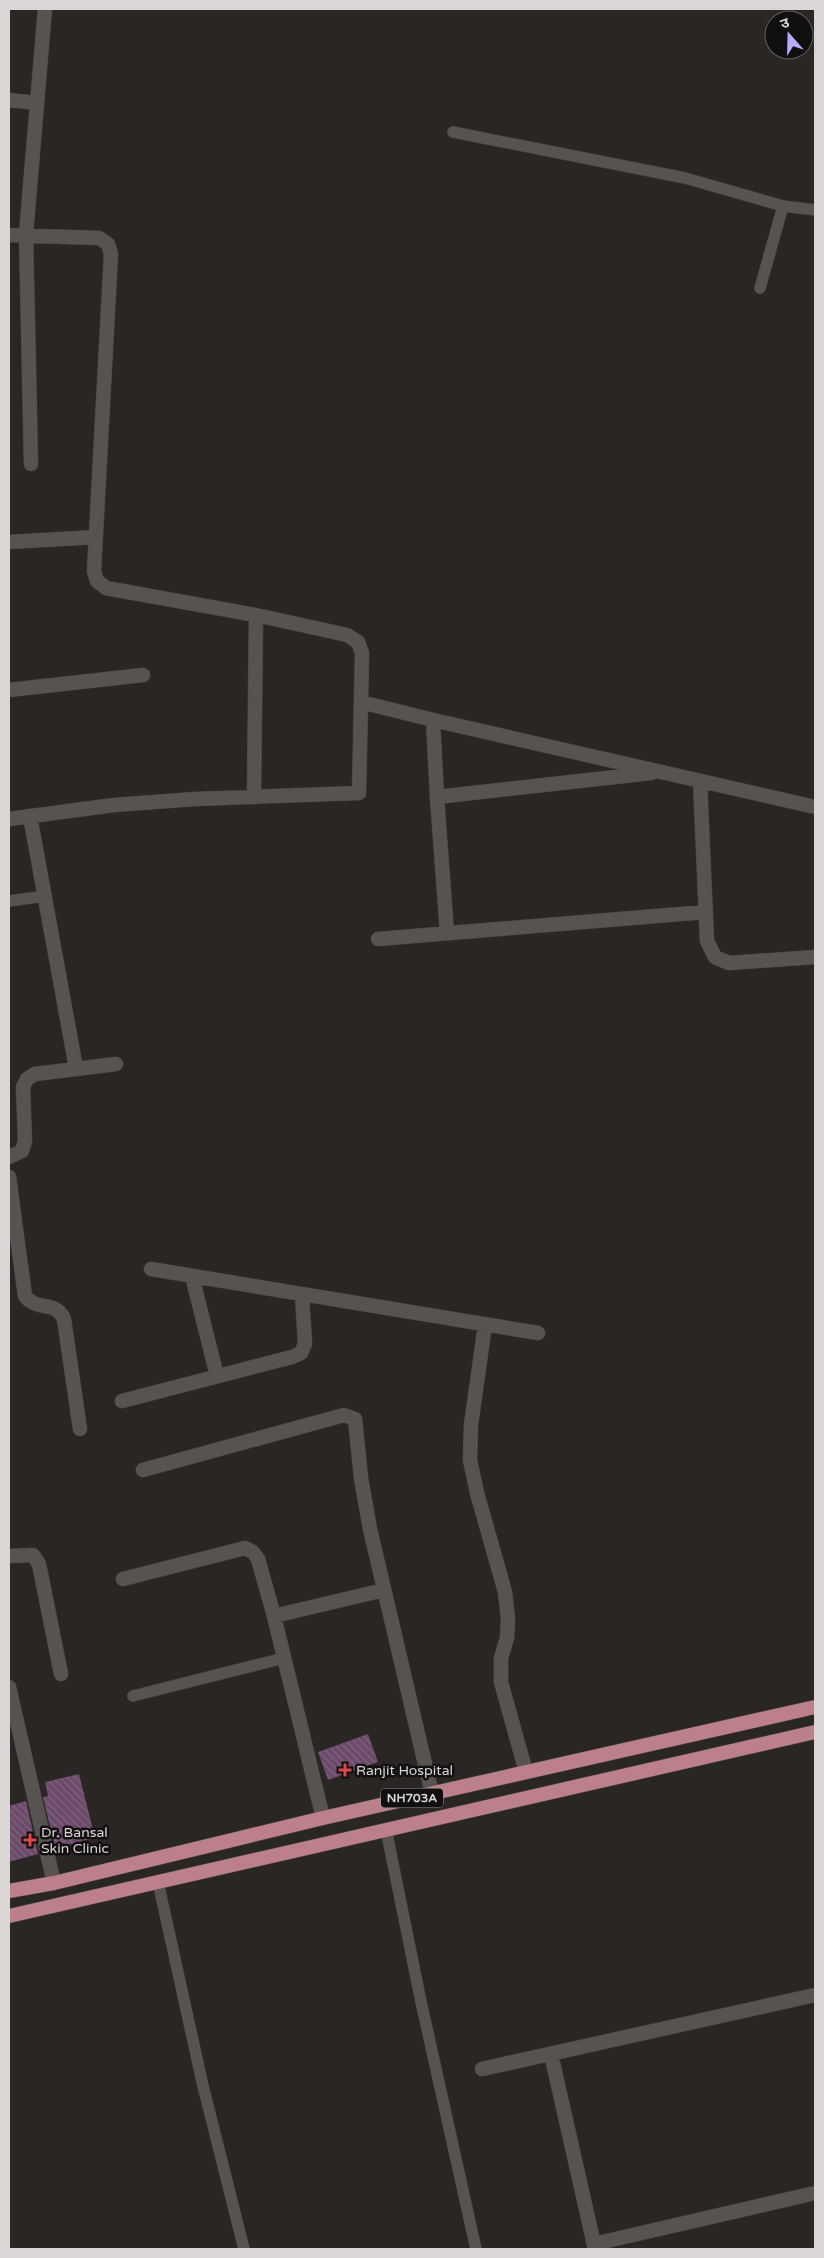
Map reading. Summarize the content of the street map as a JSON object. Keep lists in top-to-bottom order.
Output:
{
  "streets": {
    "highway": ["NH703A"]
  },
  "places": {
    "health": ["Ranjit Hospital", "Dr. Bansal Skin Clinic"]
  },
  "north": "top"
}
